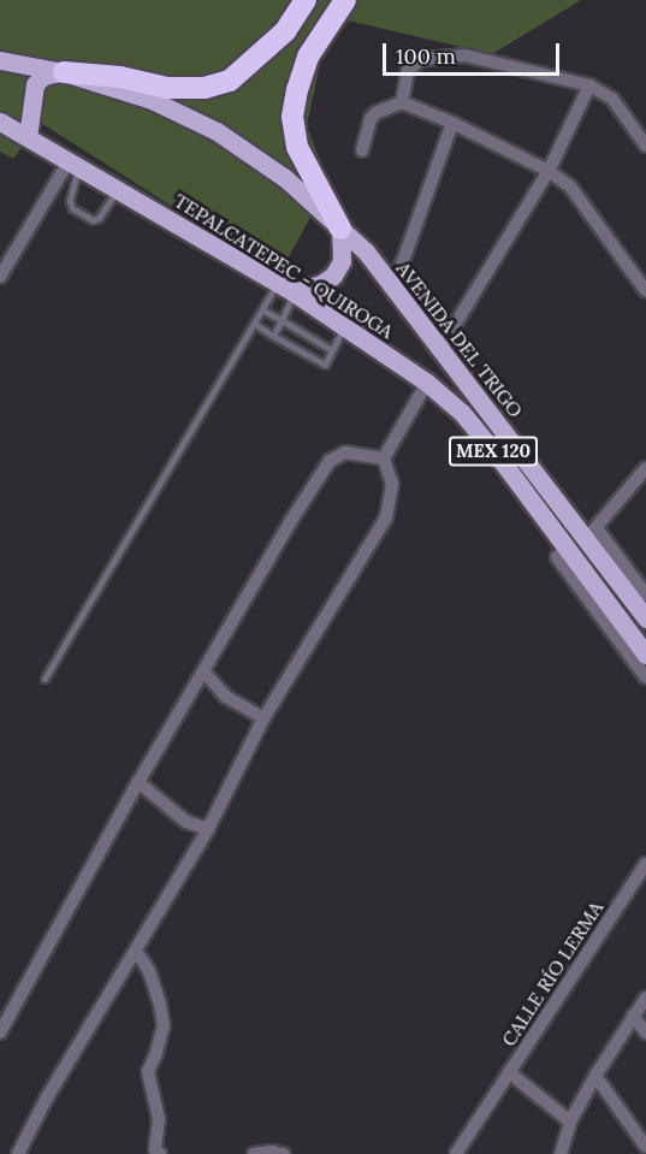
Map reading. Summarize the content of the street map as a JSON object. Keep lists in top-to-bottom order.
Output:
{
  "streets": {
    "main road": ["TEPALCATEPEC - QUIROGA", "AVENIDA DEL TRIGO", "MEX 120"],
    "street": ["CALLE RÍO LERMA"]
  },
  "crossings": [
    ["AVENIDA DEL TRIGO", "MEX 120"]
  ],
  "scale_bar": "100 m"
}
